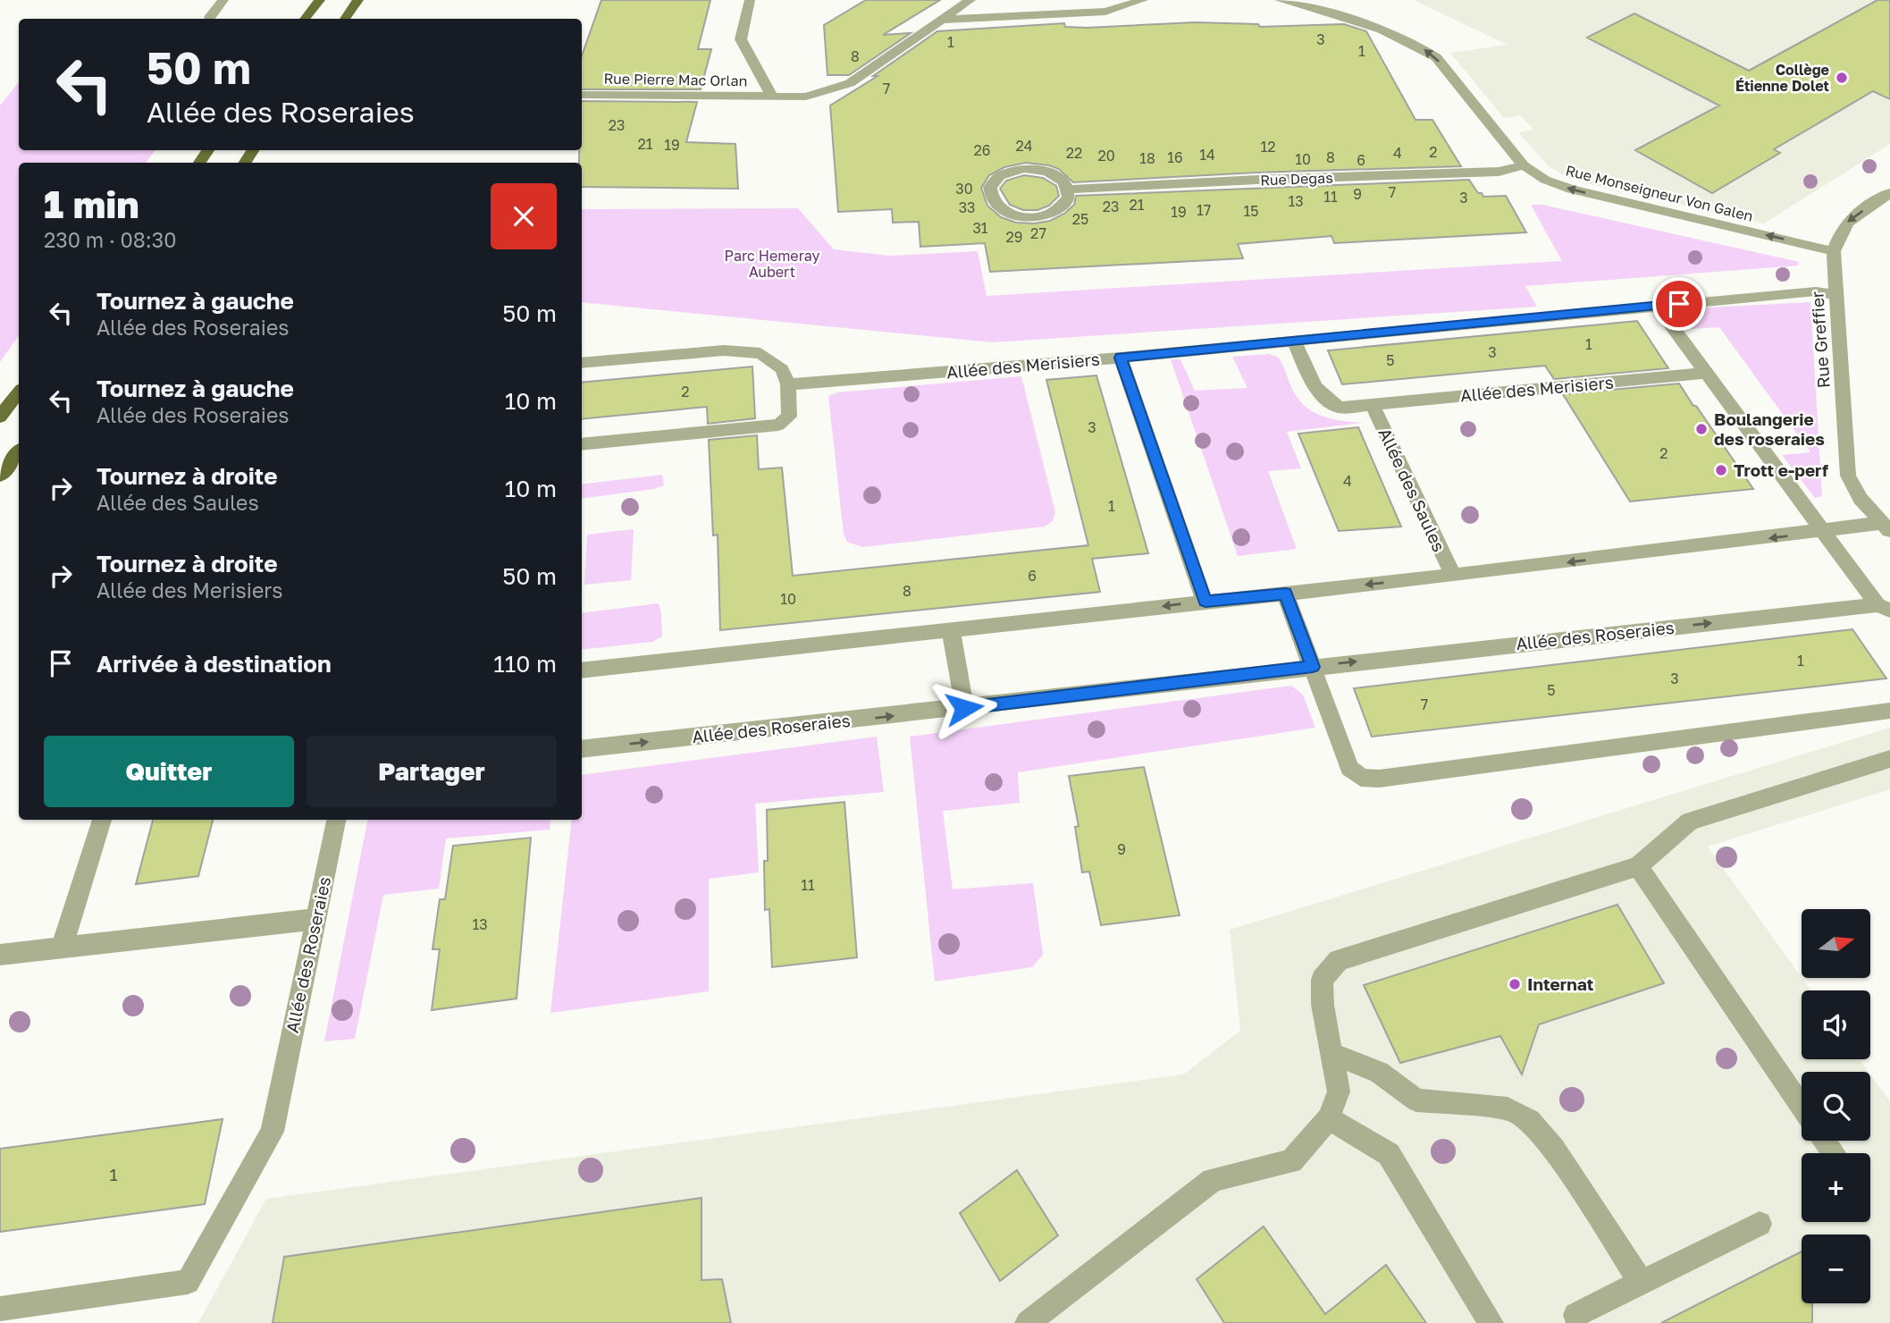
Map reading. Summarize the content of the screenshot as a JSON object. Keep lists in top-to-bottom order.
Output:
{
  "streets": {
    "street": [
      "Rue Pierre Mac Orlan",
      "Rue Degas",
      "Rue Monseigneur Von Galen",
      "Rue Greffier",
      "Allée des Merisiers",
      "Allée des Saules",
      "Allée des Roseraies"
    ]
  },
  "crossings": [
    ["Rue Degas", "Rue Monseigneur Von Galen"],
    ["Rue Monseigneur Von Galen", "Rue Greffier"],
    ["Rue Greffier", "Allée des Merisiers"],
    ["Allée des Merisiers", "Allée des Saules"],
    ["Allée des Merisiers", "Allée des Roseraies"]
  ],
  "one_way": ["Rue Monseigneur Von Galen"],
  "parks": ["Parc Hemeray Aubert"],
  "places": [
    "Collège Étienne Dolet",
    "Boulangerie des roseraies",
    "Trott e-perf",
    "Internat"
  ],
  "house_numbers": [
    "3",
    "1",
    "1",
    "8",
    "7",
    "23",
    "21",
    "19",
    "24",
    "12",
    "26",
    "2",
    "22",
    "4",
    "14",
    "20",
    "16",
    "8",
    "18",
    "10",
    "6",
    "30",
    "7",
    "9",
    "11",
    "3",
    "13",
    "21",
    "23",
    "33",
    "17",
    "15",
    "19",
    "25",
    "31",
    "27",
    "29",
    "1",
    "3",
    "5",
    "2",
    "3",
    "2",
    "4",
    "1",
    "6",
    "8",
    "10",
    "1",
    "3",
    "5",
    "7",
    "9",
    "11",
    "13",
    "1"
  ],
  "north": "right",
  "page": {
    "turn": ["50 m", "Allée des Roseraies"],
    "heading": ["1 min", "230 m · 08:30"],
    "list": [
      {
        "name": "Tournez à gauche",
        "note": "Allée des Roseraies",
        "value": "50 m"
      },
      {
        "name": "Tournez à gauche",
        "note": "Allée des Roseraies",
        "value": "10 m"
      },
      {
        "name": "Tournez à droite",
        "note": "Allée des Saules",
        "value": "10 m"
      },
      {
        "name": "Tournez à droite",
        "note": "Allée des Merisiers",
        "value": "50 m"
      },
      {
        "name": "Arrivée à destination",
        "value": "110 m"
      }
    ],
    "buttons": ["Quitter", "Partager"],
    "map_buttons": ["+", "−"]
  }
}
